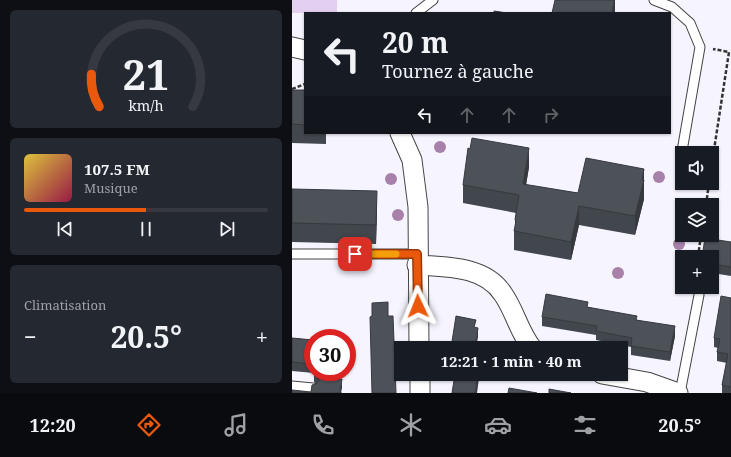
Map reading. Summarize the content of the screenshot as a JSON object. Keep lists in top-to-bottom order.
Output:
{
  "page": {
    "turn": ["20 m", "Tournez à gauche"],
    "map_buttons": "+",
    "song": ["107.5 FM", "Musique"],
    "tile": "Climatisation",
    "heat": ["−", "20.5°", "+"],
    "limit": "30",
    "trip": "12:21 · 1 min · 40 m",
    "tabs": ["12:20", "20.5°"],
    "gauge": ["21", "km/h"]
  }
}
